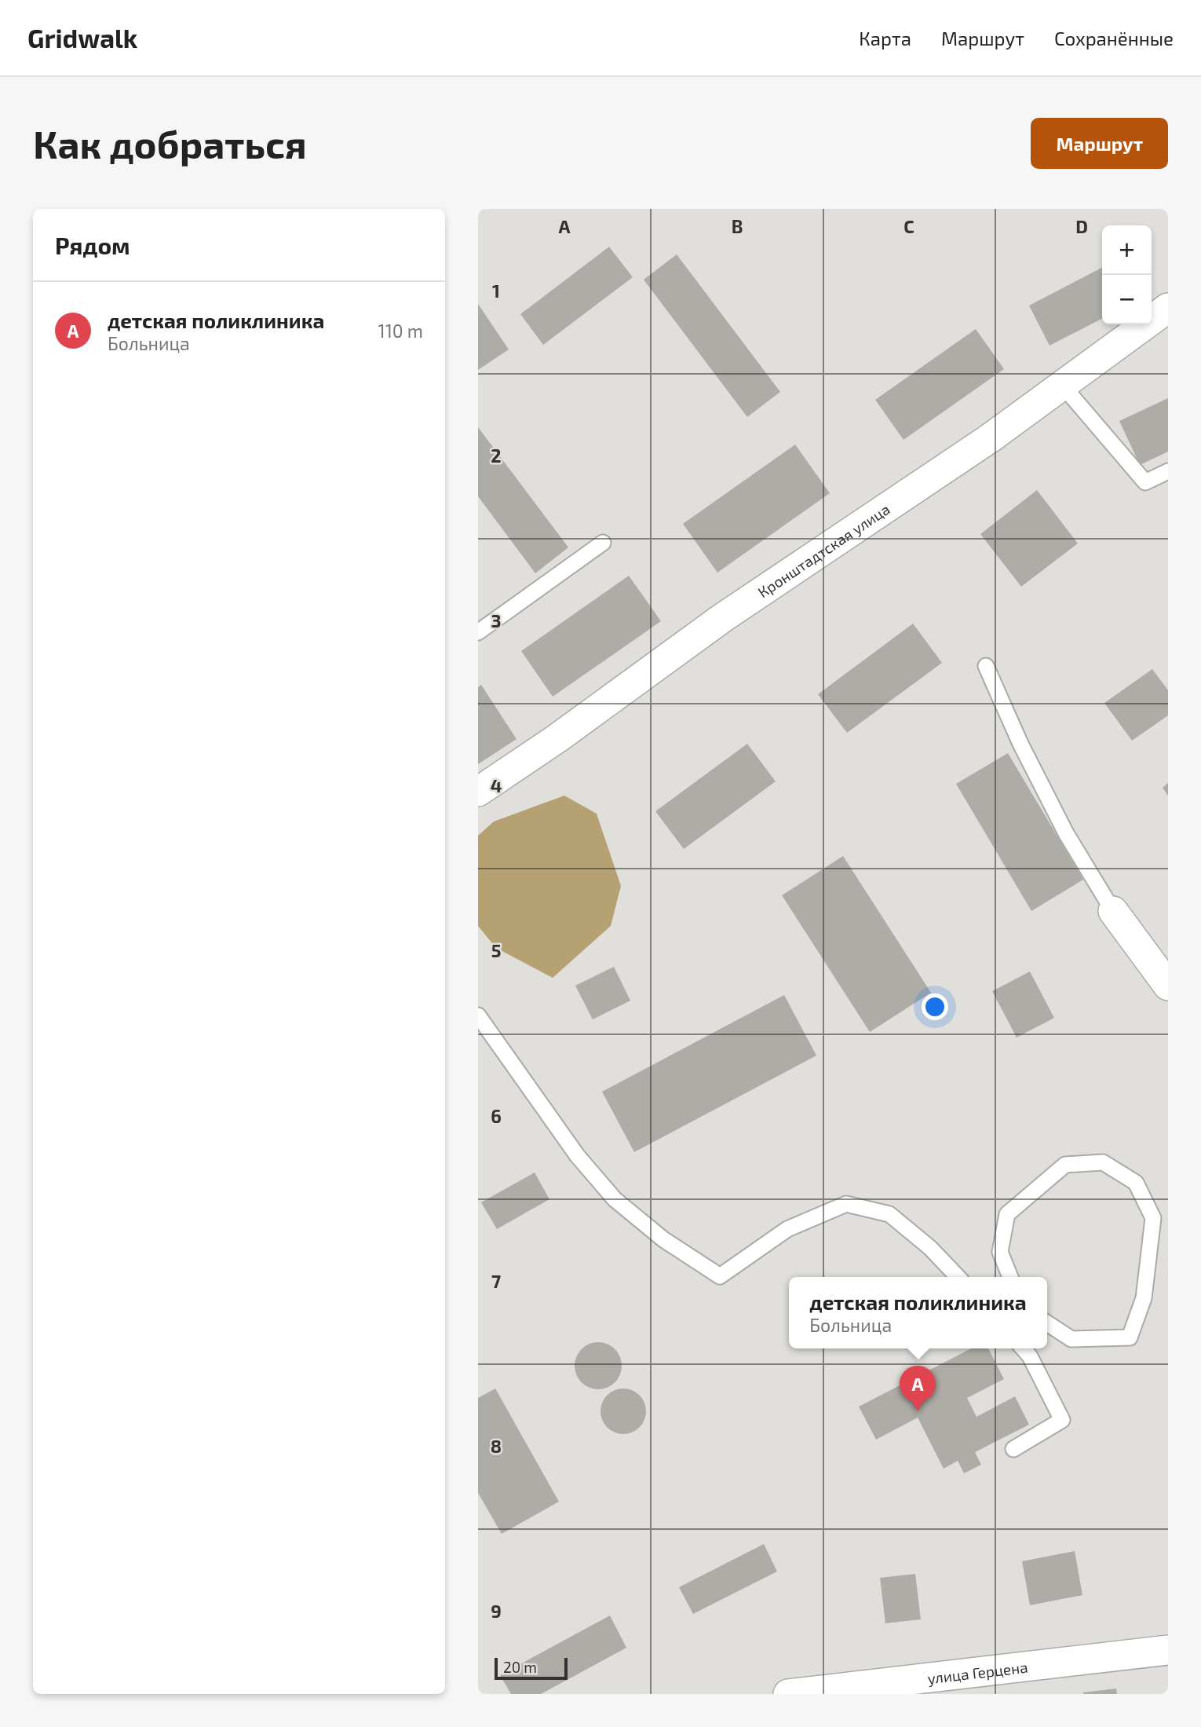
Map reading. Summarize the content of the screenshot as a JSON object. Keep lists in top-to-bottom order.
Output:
{
  "streets": {
    "street": ["Кронштадтская улица", "улица Герцена"]
  },
  "scale_bar": "20 m",
  "page": {
    "header": "Gridwalk",
    "nav": ["Карта", "Маршрут", "Сохранённые"],
    "buttons": "Маршрут",
    "title": "Как добраться",
    "heading": "Рядом",
    "map_buttons": ["+", "−"],
    "list": [
      {
        "mark": "A",
        "name": "детская поликлиника",
        "note": "Больница",
        "value": "110 m"
      }
    ],
    "popup": ["детская поликлиника", "Больница"],
    "pins": "A",
    "scale": "20 m"
  },
  "grid": {
    "columns": [
      "A",
      "B",
      "C",
      "D"
    ],
    "rows": [
      "1",
      "2",
      "3",
      "4",
      "5",
      "6",
      "7",
      "8",
      "9"
    ]
  }
}
